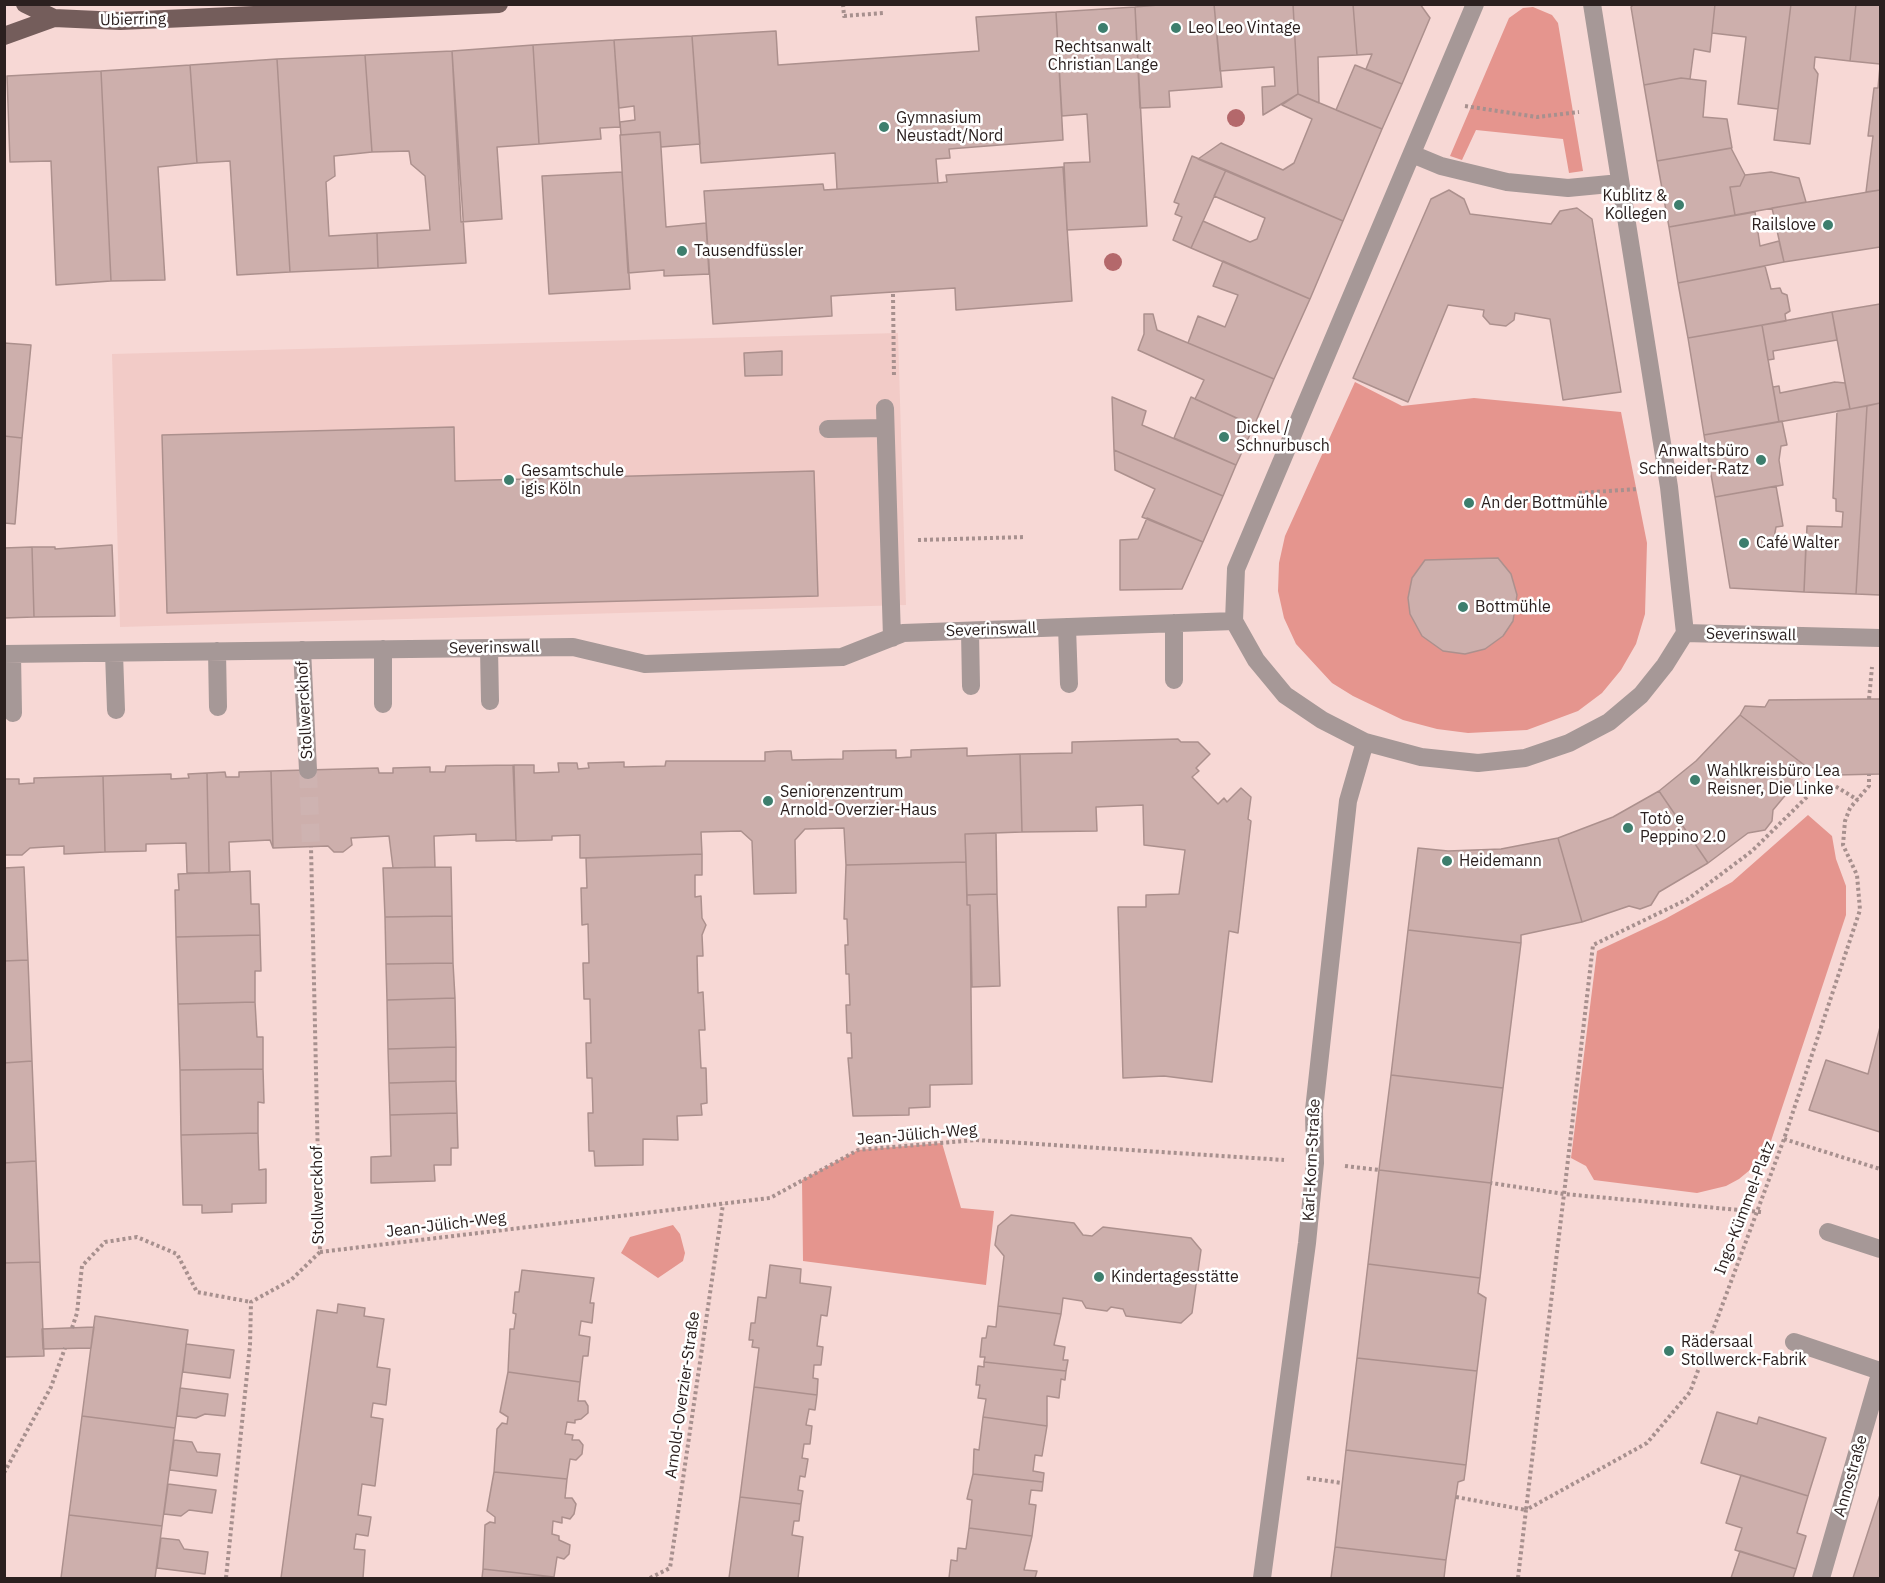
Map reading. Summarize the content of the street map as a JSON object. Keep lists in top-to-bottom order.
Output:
{
  "streets": {
    "main road": ["Ubierring"],
    "street": [
      "Severinswall",
      "Stollwerckhof",
      "Karl-Korn-Straße",
      "Annostraße"
    ],
    "path": ["Jean-Jülich-Weg", "Ingo-Kümmel-Platz", "Arnold-Overzier-Straße"]
  },
  "crossings": [
    ["Severinswall", "Stollwerckhof"],
    ["Severinswall", "Karl-Korn-Straße"],
    ["Stollwerckhof", "Jean-Jülich-Weg"],
    ["Jean-Jülich-Weg", "Karl-Korn-Straße"],
    ["Jean-Jülich-Weg", "Arnold-Overzier-Straße"]
  ],
  "places": [
    "Rechtsanwalt Christian Lange",
    "Leo Leo Vintage",
    "Gymnasium Neustadt/Nord",
    "Kublitz & Kollegen",
    "Railslove",
    "Tausendfüssler",
    "Dickel / Schnurbusch",
    "Anwaltsbüro Schneider-Ratz",
    "Gesamtschule igis Köln",
    "An der Bottmühle",
    "Café Walter",
    "Bottmühle",
    "Wahlkreisbüro Lea Reisner, Die Linke",
    "Seniorenzentrum Arnold-Overzier-Haus",
    "Totò e Peppino 2.0",
    "Heidemann",
    "Kindertagesstätte",
    "Rädersaal Stollwerck-Fabrik"
  ]
}
